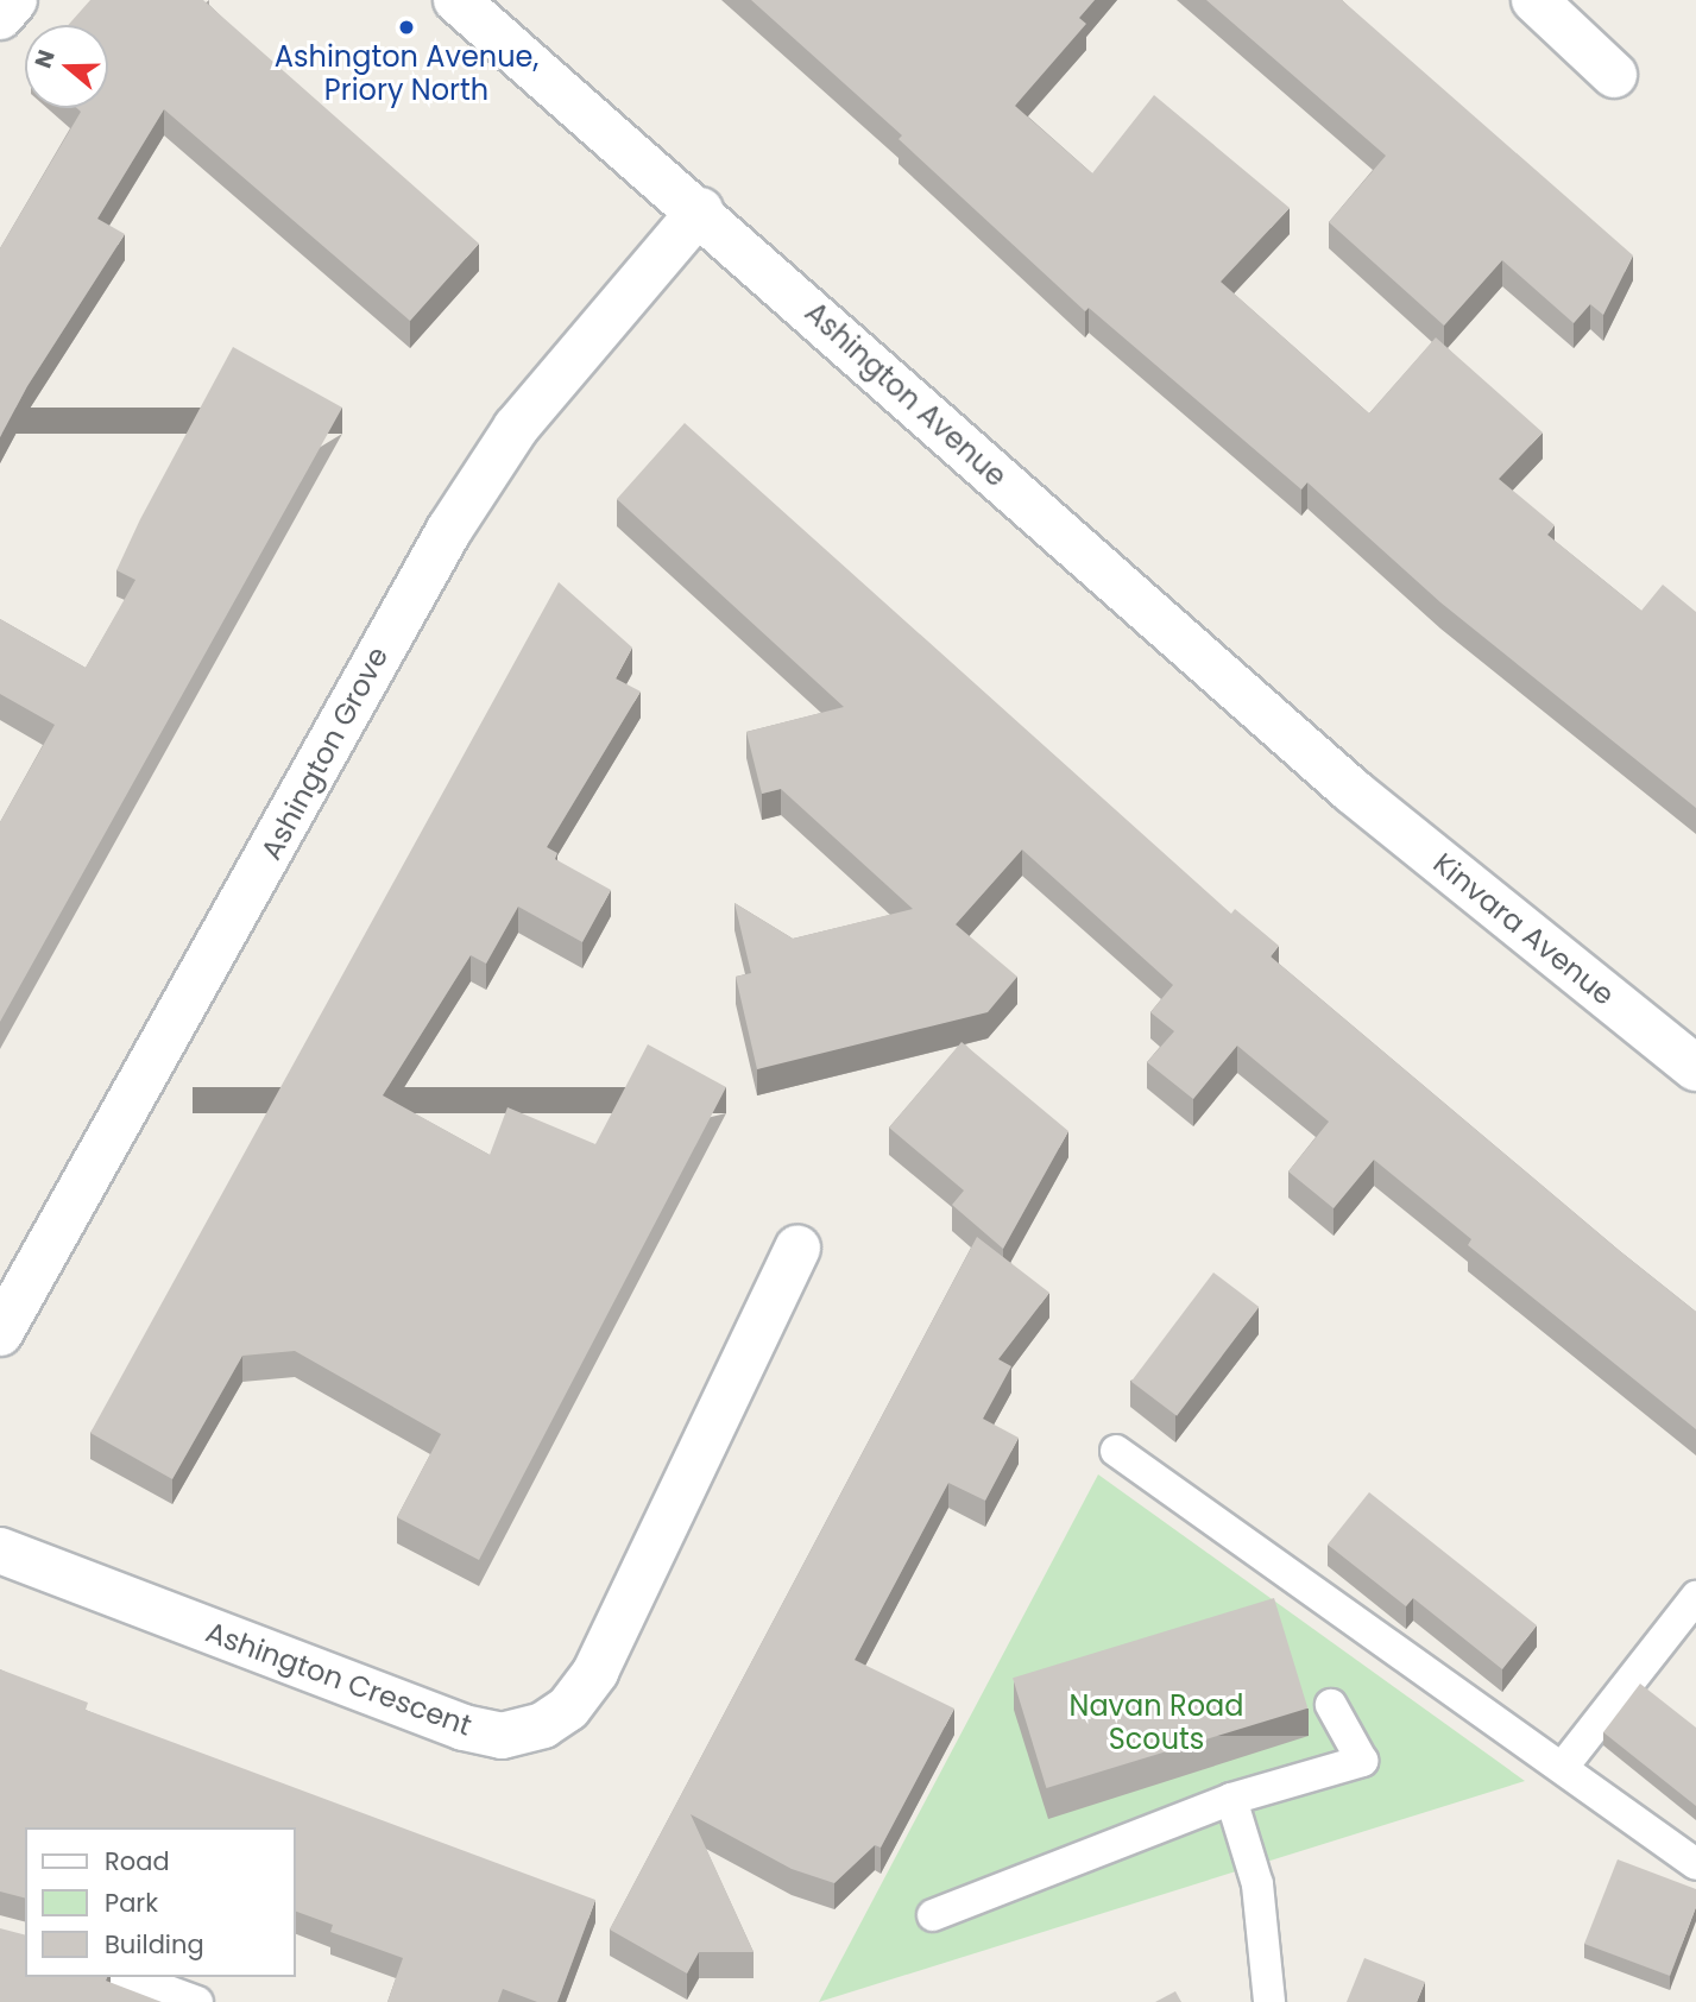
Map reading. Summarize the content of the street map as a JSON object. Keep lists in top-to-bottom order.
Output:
{
  "streets": {
    "street": [
      "Ashington Avenue",
      "Ashington Grove",
      "Kinvara Avenue",
      "Ashington Crescent"
    ]
  },
  "crossings": [
    ["Ashington Avenue", "Ashington Grove"],
    ["Ashington Avenue", "Kinvara Avenue"]
  ],
  "parks": ["Navan Road Scouts"],
  "places": ["Ashington Avenue, Priory North"],
  "legend": ["Road", "Park", "Building"],
  "north": "left"
}
